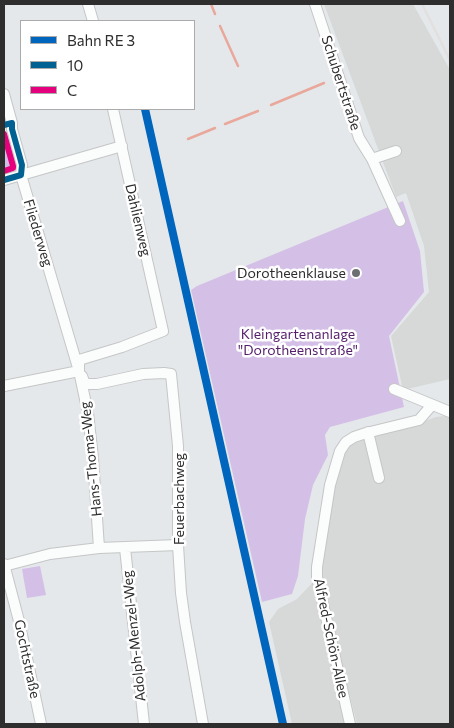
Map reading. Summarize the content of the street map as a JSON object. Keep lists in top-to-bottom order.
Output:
{
  "streets": {
    "street": [
      "Schubertstraße",
      "Dahlienweg",
      "Fliederweg",
      "Hans-Thoma-Weg",
      "Feuerbachweg",
      "Adolph-Menzel-Weg",
      "Alfred-Schön-Allee",
      "Gochtstraße"
    ]
  },
  "crossings": [
    ["Dahlienweg", "Fliederweg"],
    ["Dahlienweg", "Hans-Thoma-Weg"],
    ["Dahlienweg", "Feuerbachweg"],
    ["Fliederweg", "Hans-Thoma-Weg"],
    ["Fliederweg", "Feuerbachweg"],
    ["Hans-Thoma-Weg", "Feuerbachweg"]
  ],
  "parks": ["Kleingartenanlage \"Dorotheenstraße\""],
  "places": ["Dorotheenklause"],
  "lines": ["transit line 10", "transit line C"],
  "legend": ["Bahn RE 3", "10", "C"]
}
